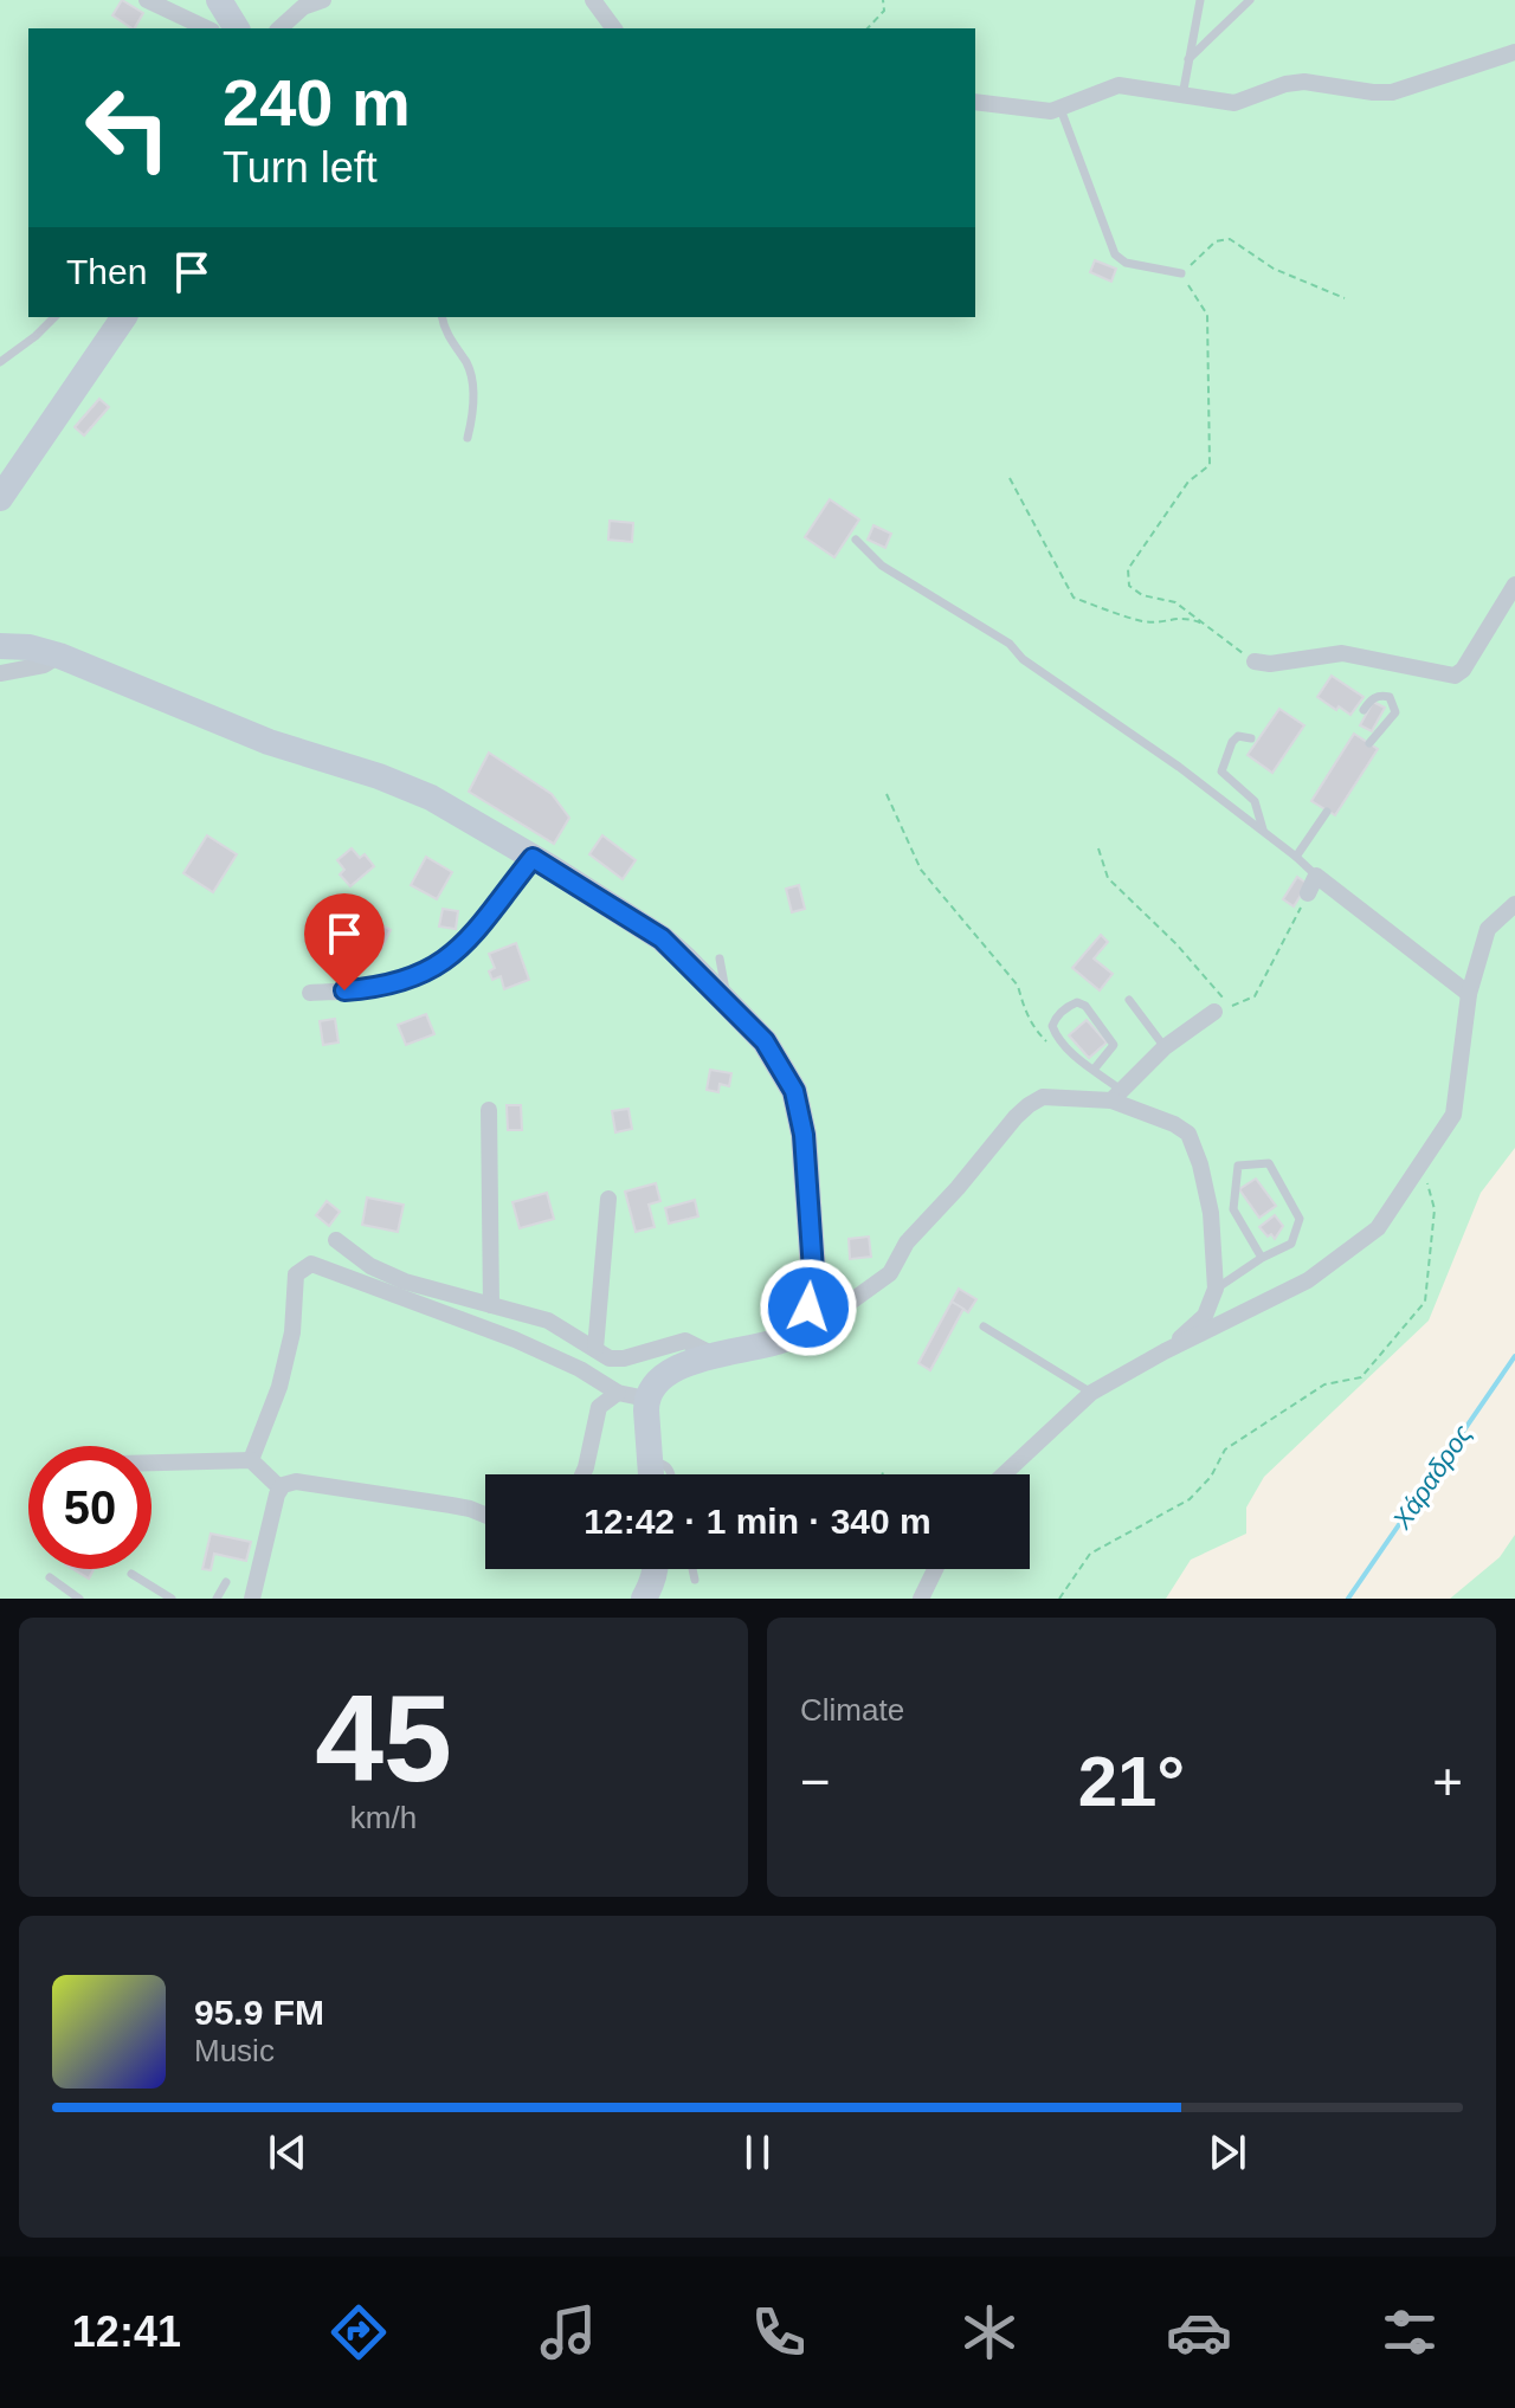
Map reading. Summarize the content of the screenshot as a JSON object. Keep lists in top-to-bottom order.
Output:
{
  "water": ["Χάραδρος"],
  "page": {
    "turn": ["240 m", "Turn left"],
    "then": "Then",
    "limit": "50",
    "trip": "12:42 · 1 min · 340 m",
    "tile": [
      ["45", "km/h"],
      "Climate"
    ],
    "heat": ["−", "21°", "+"],
    "song": ["95.9 FM", "Music"],
    "tabs": "12:41"
  }
}
